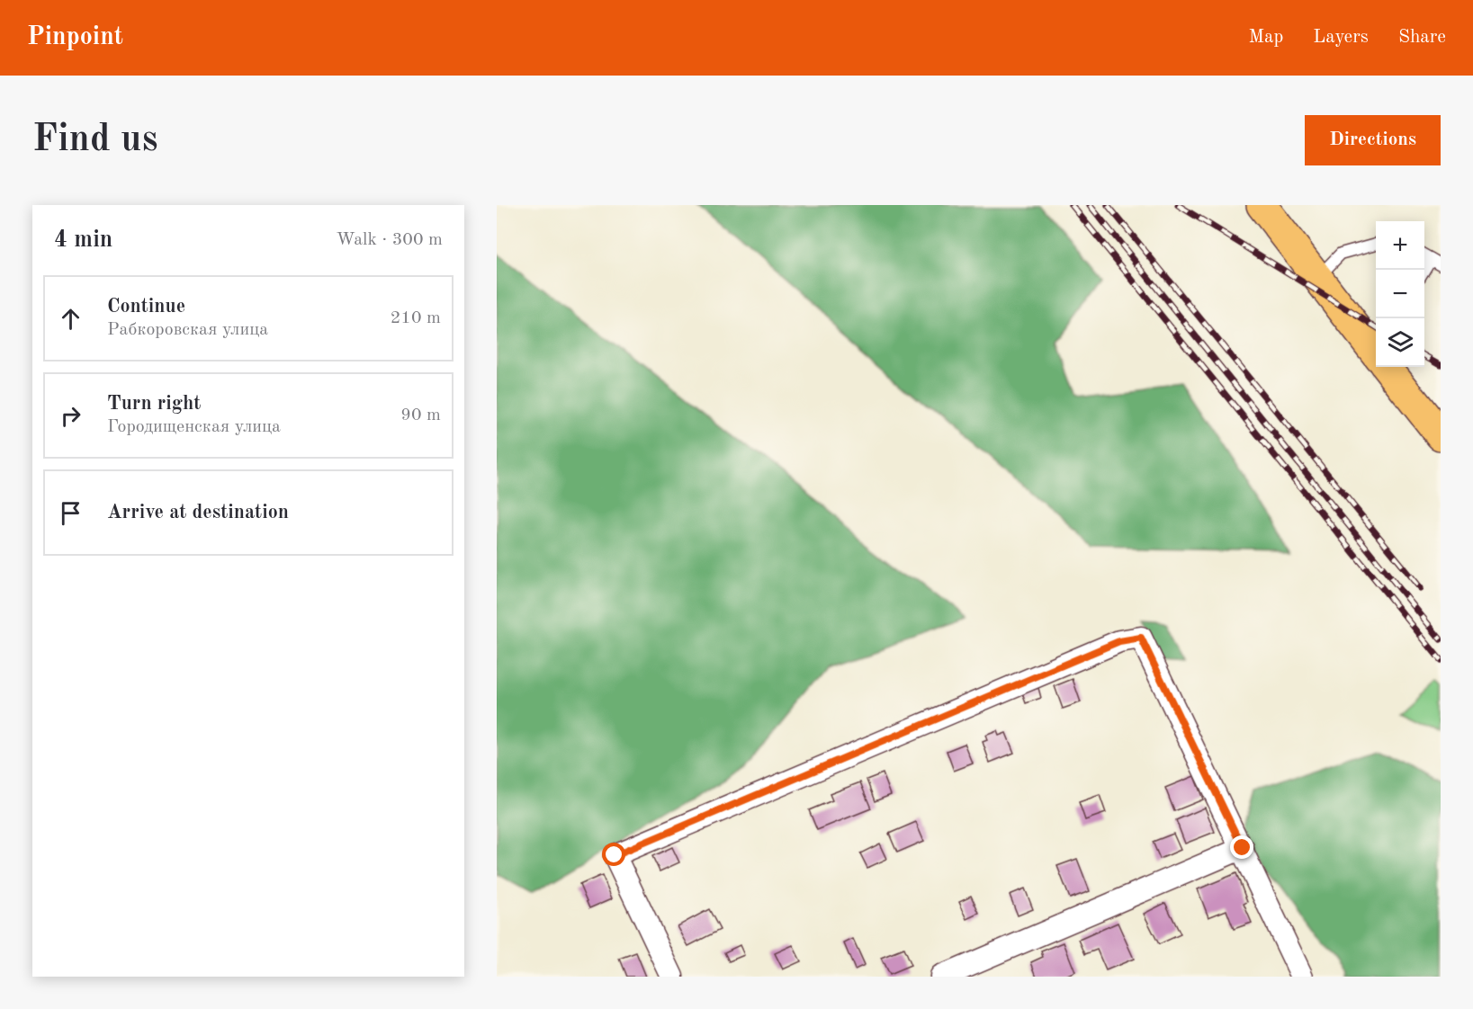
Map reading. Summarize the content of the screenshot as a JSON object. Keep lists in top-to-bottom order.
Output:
{
  "page": {
    "header": "Pinpoint",
    "nav": ["Map", "Layers", "Share"],
    "buttons": "Directions",
    "title": "Find us",
    "heading": ["4 min", "Walk · 300 m"],
    "map_buttons": ["+", "−"],
    "list": [
      ["Continue", "Рабкоровская улица", "210 m"],
      ["Turn right", "Городищенская улица", "90 m"],
      "Arrive at destination"
    ]
  }
}
